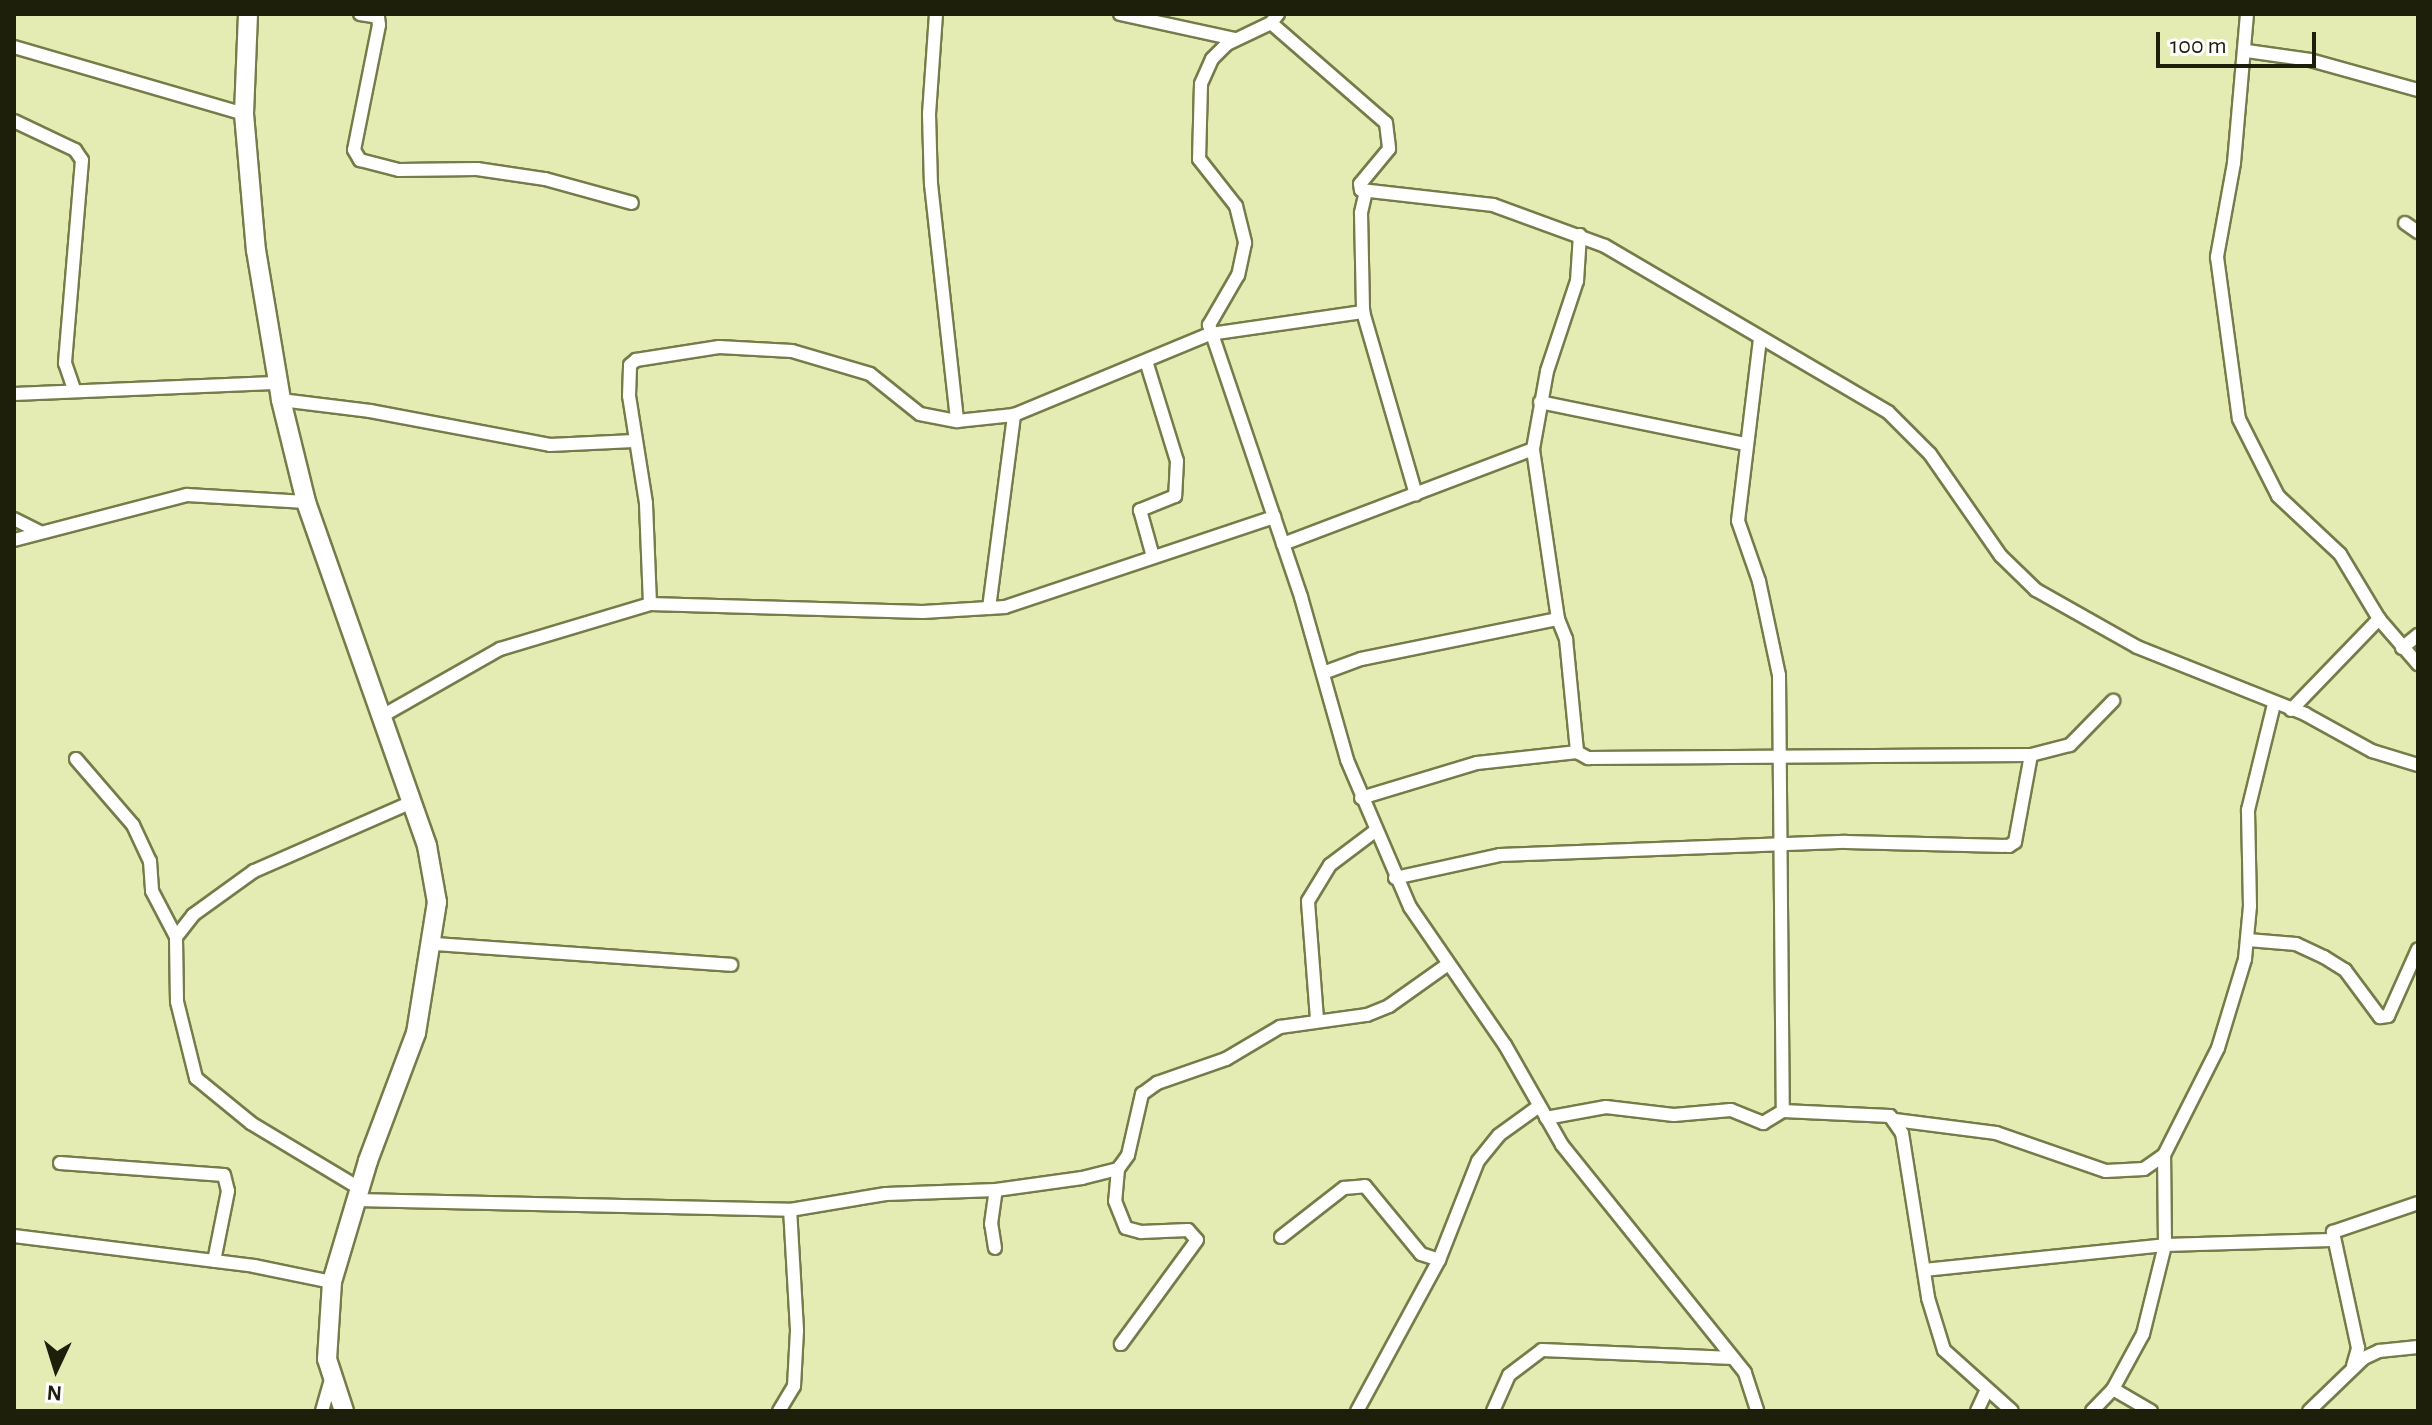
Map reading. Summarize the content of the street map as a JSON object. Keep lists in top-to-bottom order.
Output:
{
  "scale_bar": "100 m",
  "north": "bottom"
}
